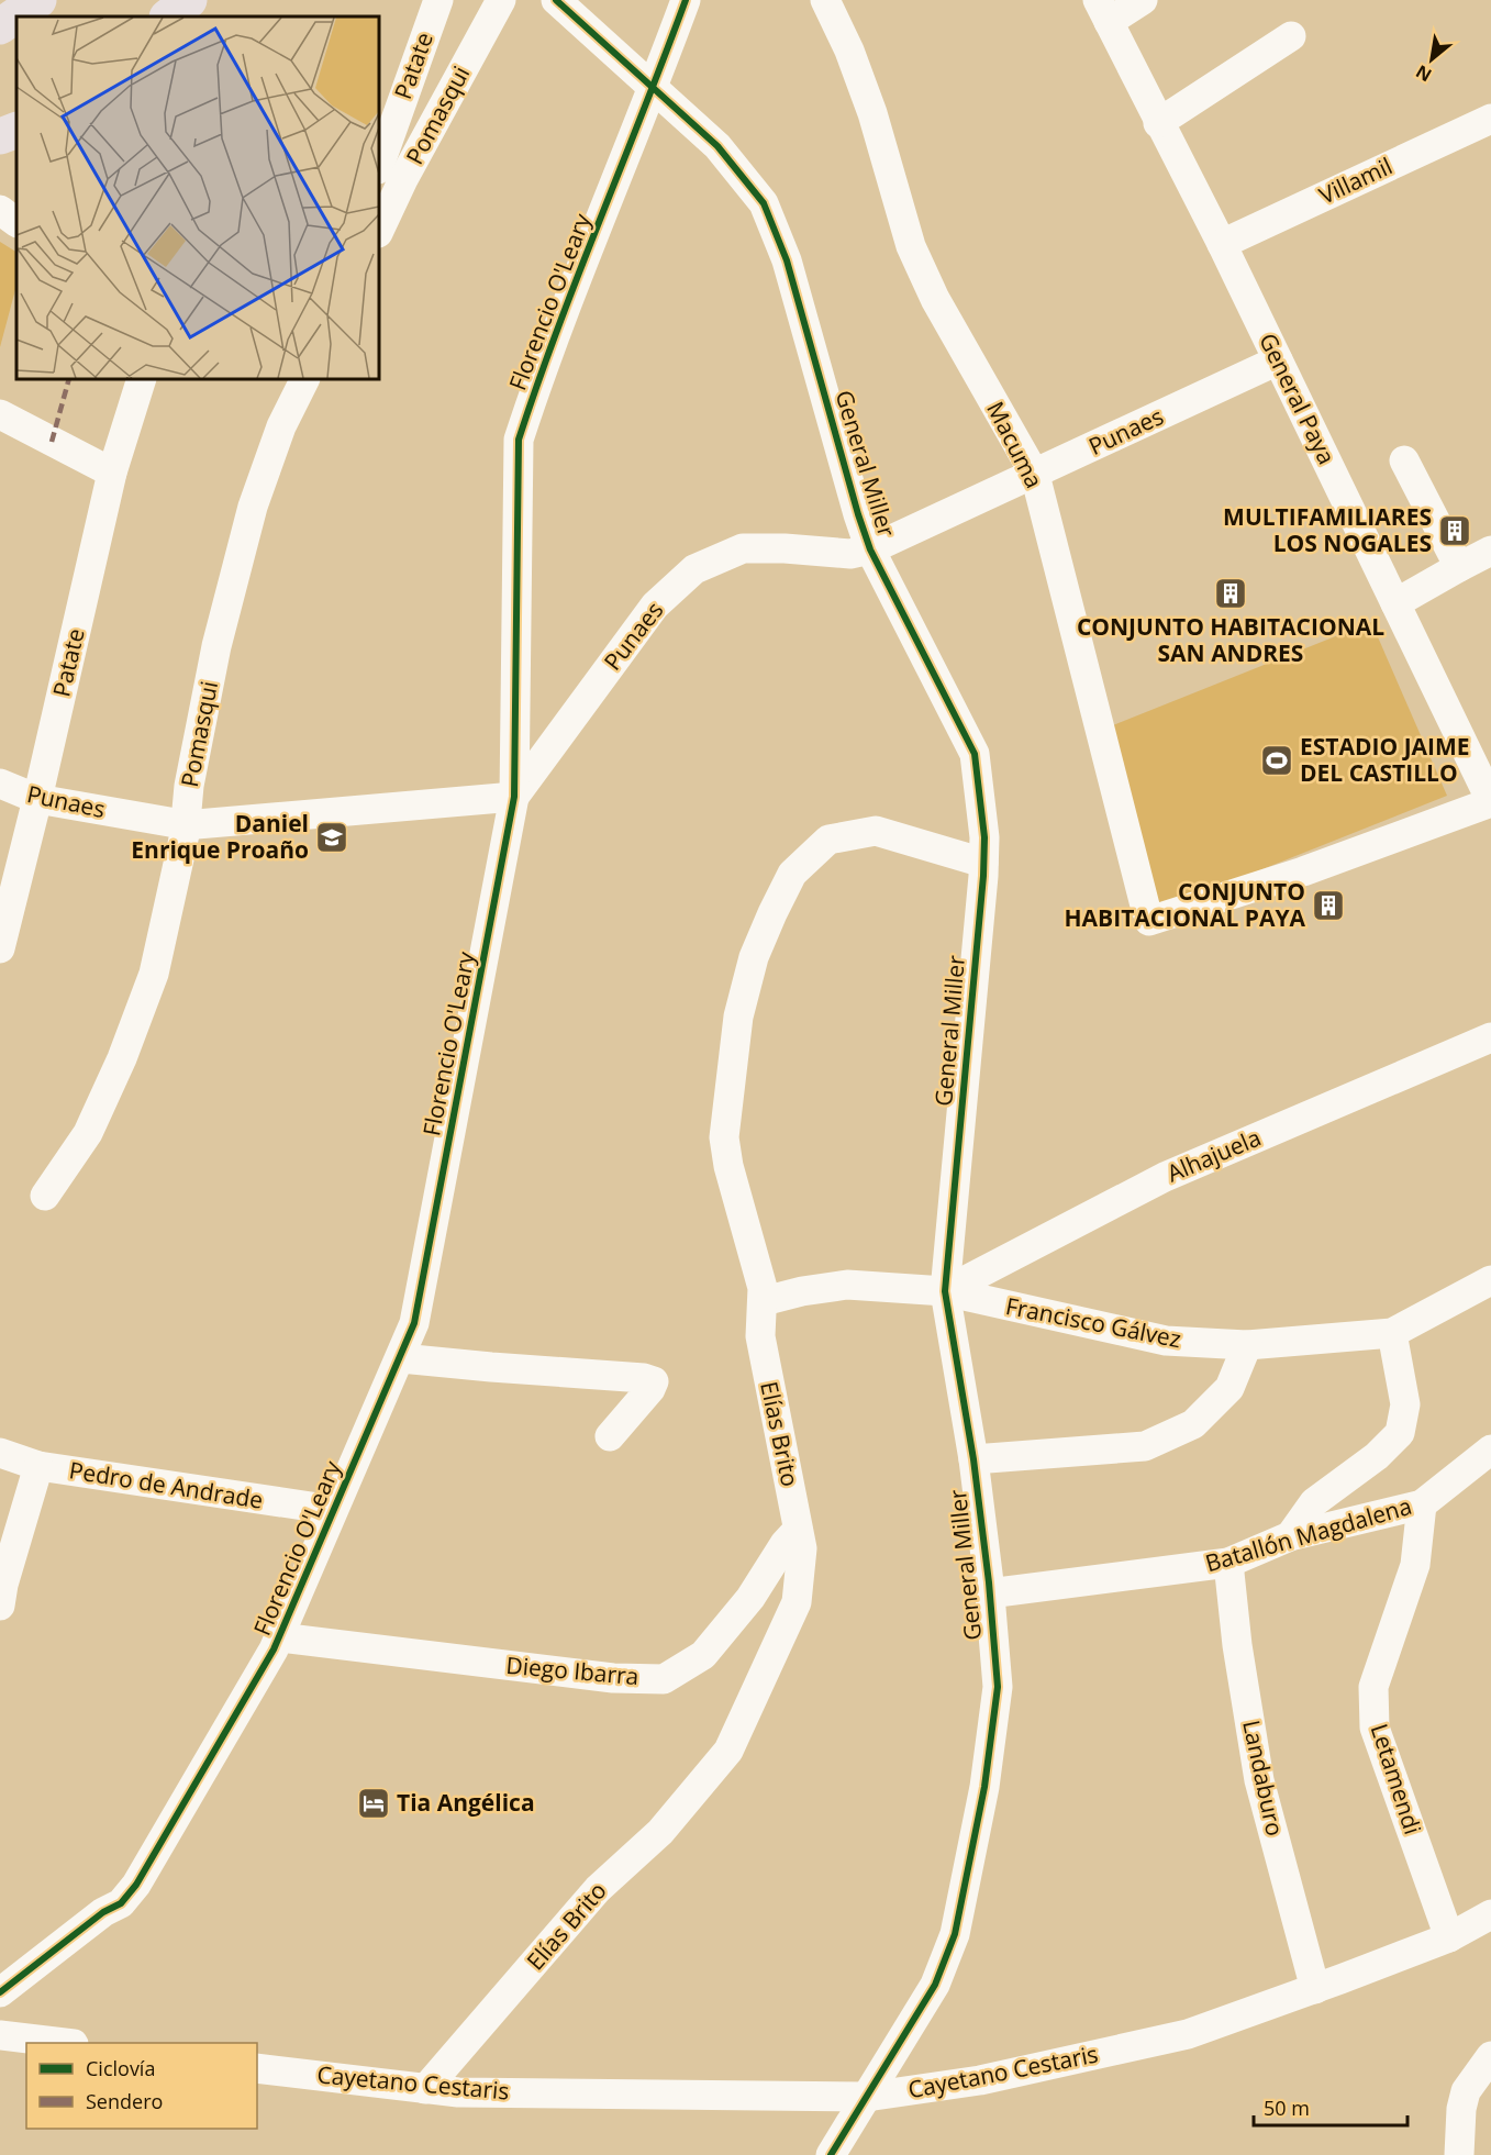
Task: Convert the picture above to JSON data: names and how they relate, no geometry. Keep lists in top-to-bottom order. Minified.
{"streets":{"street":["Patate","Pomasqui","Villamil","Florencio O'Leary","General Paya","Punaes","Macuma","General Miller","Alhajuela","Francisco Gálvez","Elías Brito","Pedro de Andrade","Batallón Magdalena","Diego Ibarra","Landaburo","Letamendi","Cayetano Cestaris"]},"crossings":[["Patate","Pomasqui"],["Patate","Punaes"],["Pomasqui","Punaes"],["Villamil","General Paya"],["Florencio O'Leary","Punaes"],["Florencio O'Leary","General Miller"],["Florencio O'Leary","Pedro de Andrade"],["Florencio O'Leary","Diego Ibarra"],["General Paya","Punaes"],["General Paya","Macuma"],["Punaes","Macuma"],["Punaes","General Miller"],["General Miller","Alhajuela"],["General Miller","Francisco Gálvez"],["General Miller","Elías Brito"],["General Miller","Batallón Magdalena"],["General Miller","Cayetano Cestaris"],["Alhajuela","Francisco Gálvez"],["Francisco Gálvez","Elías Brito"],["Elías Brito","Diego Ibarra"],["Elías Brito","Cayetano Cestaris"],["Batallón Magdalena","Landaburo"],["Batallón Magdalena","Letamendi"],["Landaburo","Cayetano Cestaris"],["Letamendi","Cayetano Cestaris"]],"places":{"building":["MULTIFAMILIARES LOS NOGALES","CONJUNTO HABITACIONAL SAN ANDRES","CONJUNTO HABITACIONAL PAYA"],"sports":["ESTADIO JAIME DEL CASTILLO"],"school or university":["Daniel Enrique Proaño"],"hotel":["Tia Angélica"]},"legend":["Ciclovía","Sendero"],"scale_bar":"50 m","north":"bottom left"}
